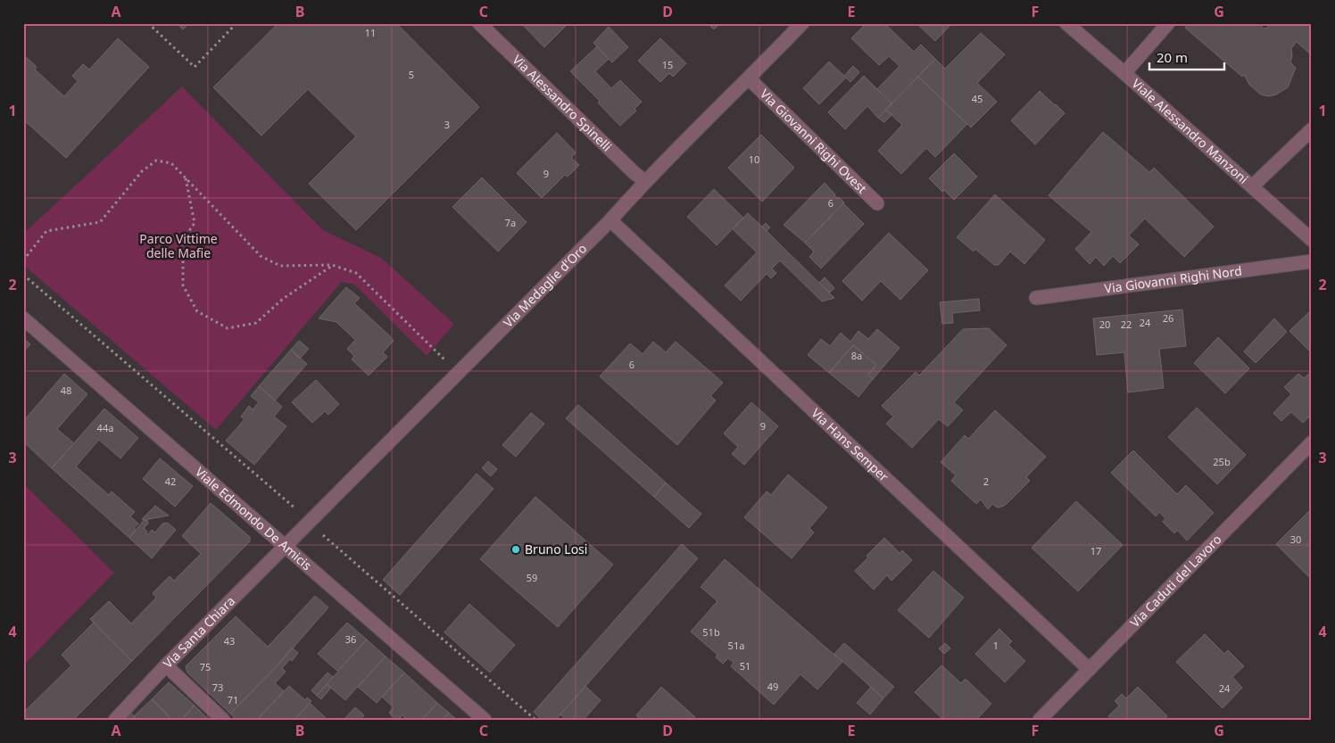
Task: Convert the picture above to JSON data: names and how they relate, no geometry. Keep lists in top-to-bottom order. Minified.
{"streets":{"street":["Via Alessandro Spinelli","Viale Alessandro Manzoni","Via Giovanni Righi Ovest","Via Giovanni Righi Nord","Via Medaglie d'Oro","Via Hans Semper","Viale Edmondo De Amicis","Via Caduti del Lavoro","Via Santa Chiara"]},"crossings":[["Via Alessandro Spinelli","Via Medaglie d'Oro"],["Via Giovanni Righi Ovest","Via Medaglie d'Oro"],["Via Medaglie d'Oro","Via Hans Semper"],["Via Medaglie d'Oro","Viale Edmondo De Amicis"],["Via Medaglie d'Oro","Via Santa Chiara"],["Via Hans Semper","Via Caduti del Lavoro"],["Viale Edmondo De Amicis","Via Santa Chiara"]],"parks":["Parco Vittime delle Mafie"],"places":["Bruno Losi"],"house_numbers":["11","15","5","45","3","10","9","6","7a","26","24","20","22","8a","6","48","9","44a","25b","42","2","30","17","59","51b","36","43","51a","1","51","75","49","73","24","71"],"scale_bar":"20 m","grid":{"columns":["A","B","C","D","E","F","G"],"rows":["1","2","3","4"]}}
